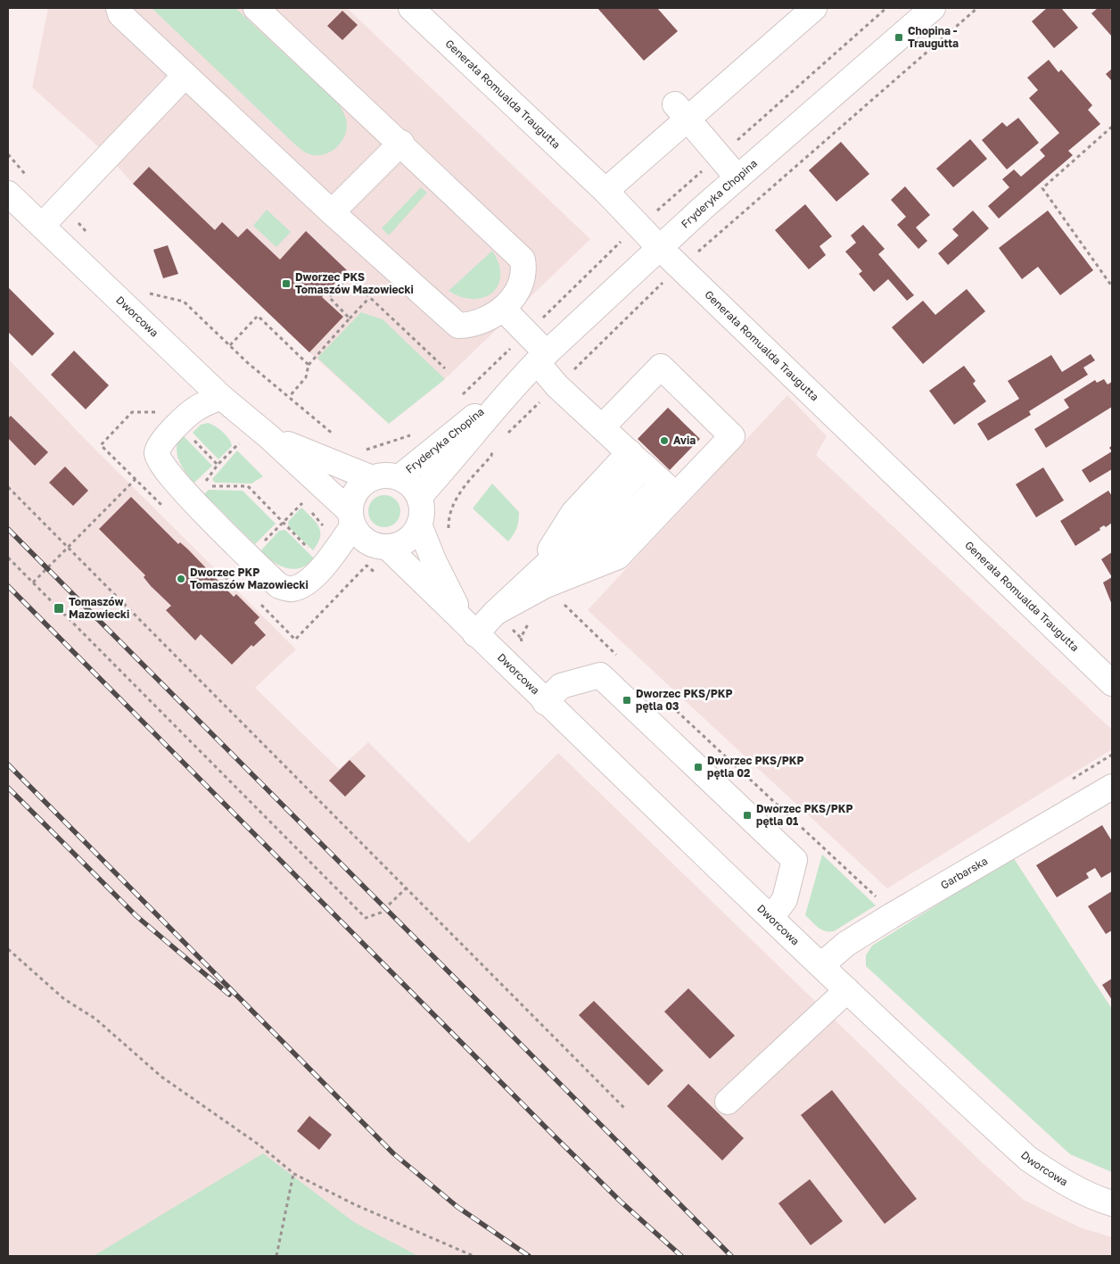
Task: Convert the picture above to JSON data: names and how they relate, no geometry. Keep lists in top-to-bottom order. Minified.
{"streets":{"street":["Generała Romualda Traugutta","Fryderyka Chopina","Dworcowa","Garbarska"]},"crossings":[["Generała Romualda Traugutta","Fryderyka Chopina"],["Fryderyka Chopina","Dworcowa"],["Dworcowa","Garbarska"]],"places":{"transit":["Chopina - Traugutta","Dworzec PKS Tomaszów Mazowiecki","Tomaszów Mazowiecki","Dworzec PKS/PKP pętla 03","Dworzec PKS/PKP pętla 02","Dworzec PKS/PKP pętla 01"],"other":["Avia","Dworzec PKP Tomaszów Mazowiecki"]}}
